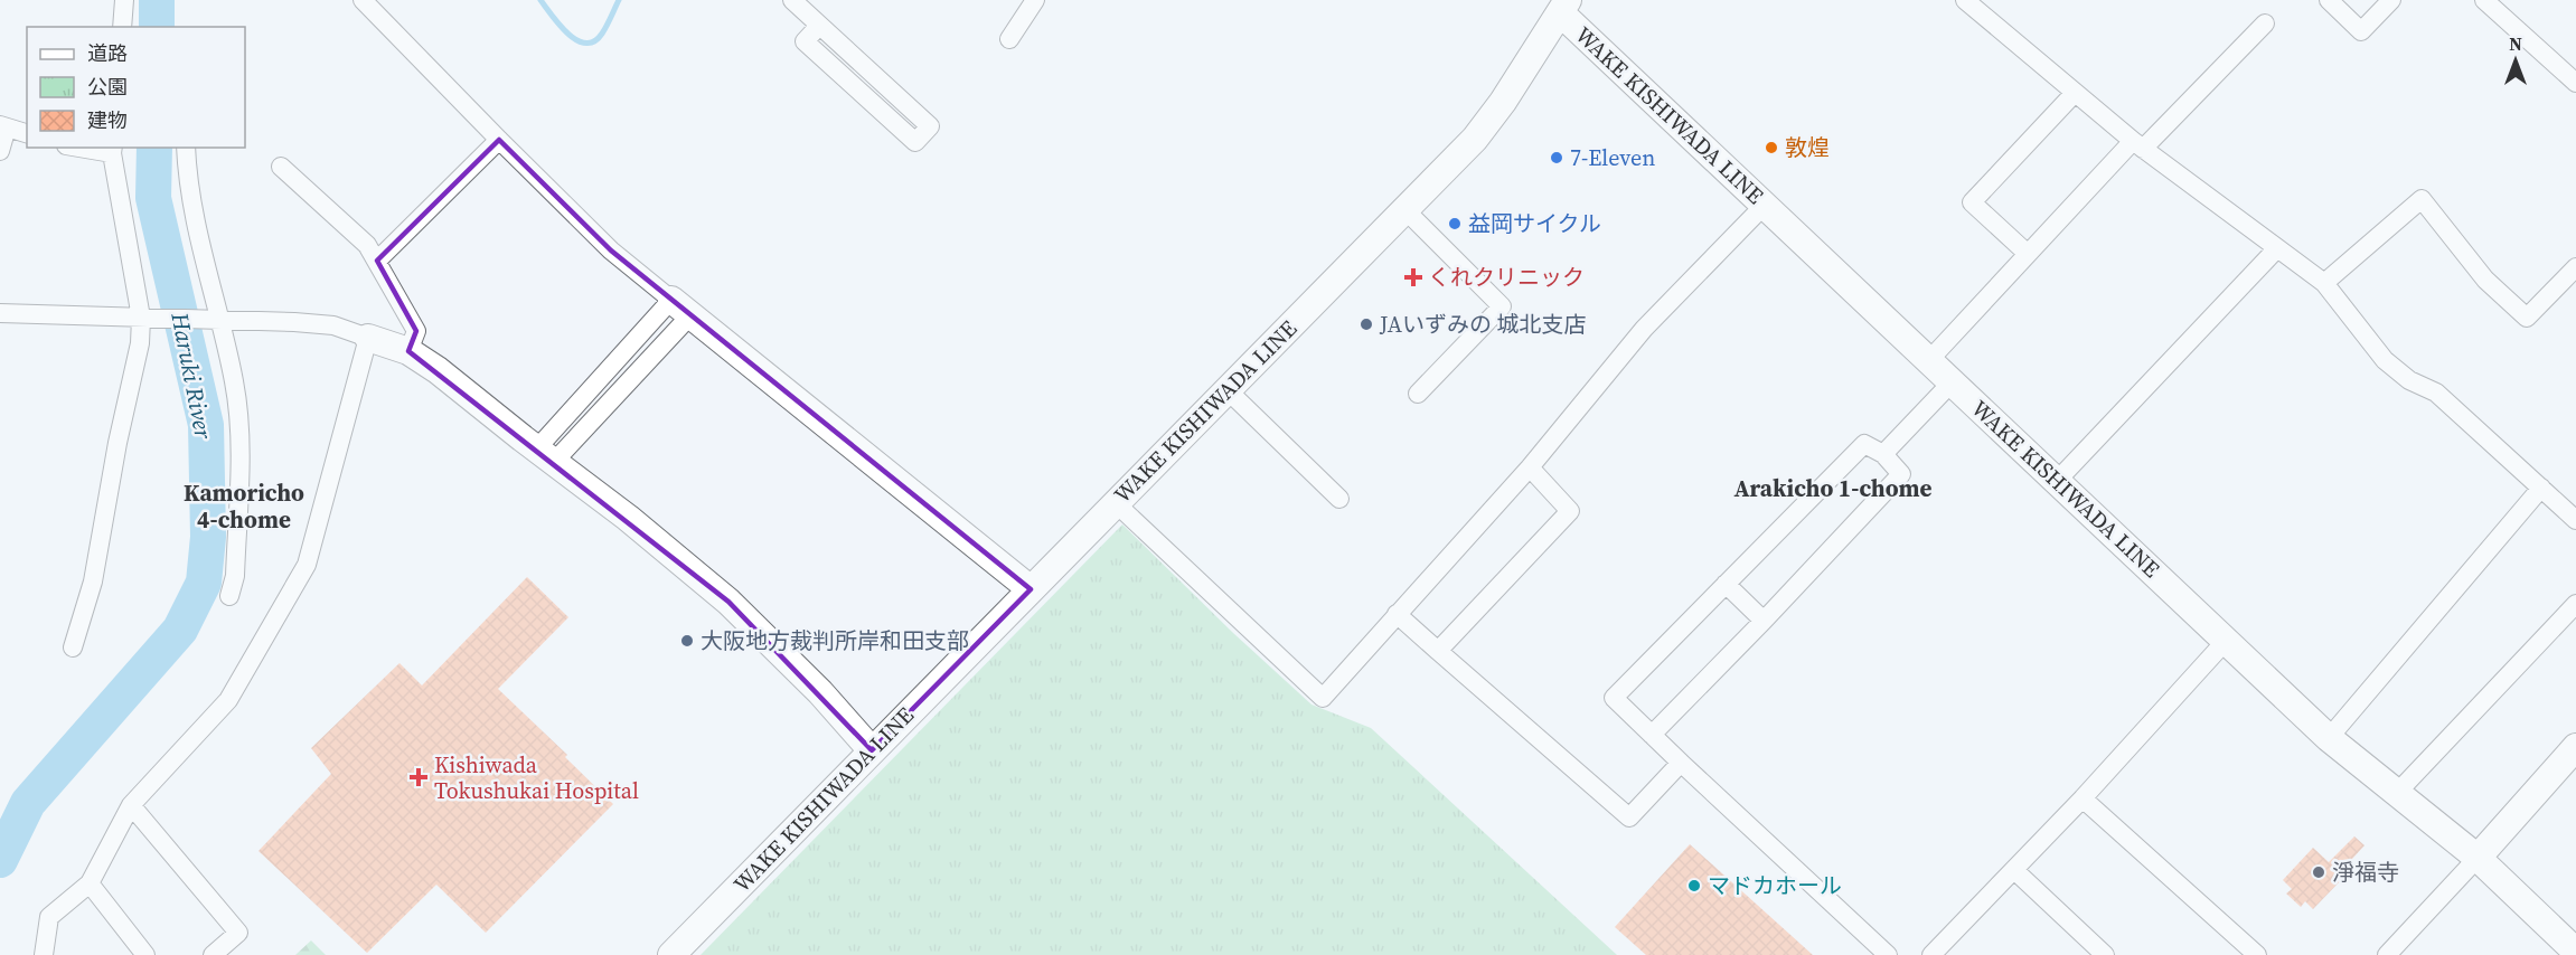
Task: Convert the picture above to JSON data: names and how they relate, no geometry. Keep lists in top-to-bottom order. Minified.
{"streets":{"main road":["WAKE KISHIWADA LINE"]},"districts":["Arakicho 1-chome","Kamoricho 4-chome"],"water":["Haruki River"],"places":{"other":["敦煌","7-Eleven","益岡サイクル","JAいずみの 城北支店","大阪地方裁判所岸和田支部","淨福寺","マドカホール"],"health":["くれクリニック","Kishiwada Tokushukai Hospital"]},"legend":["道路","公園","建物"],"north":"top"}
